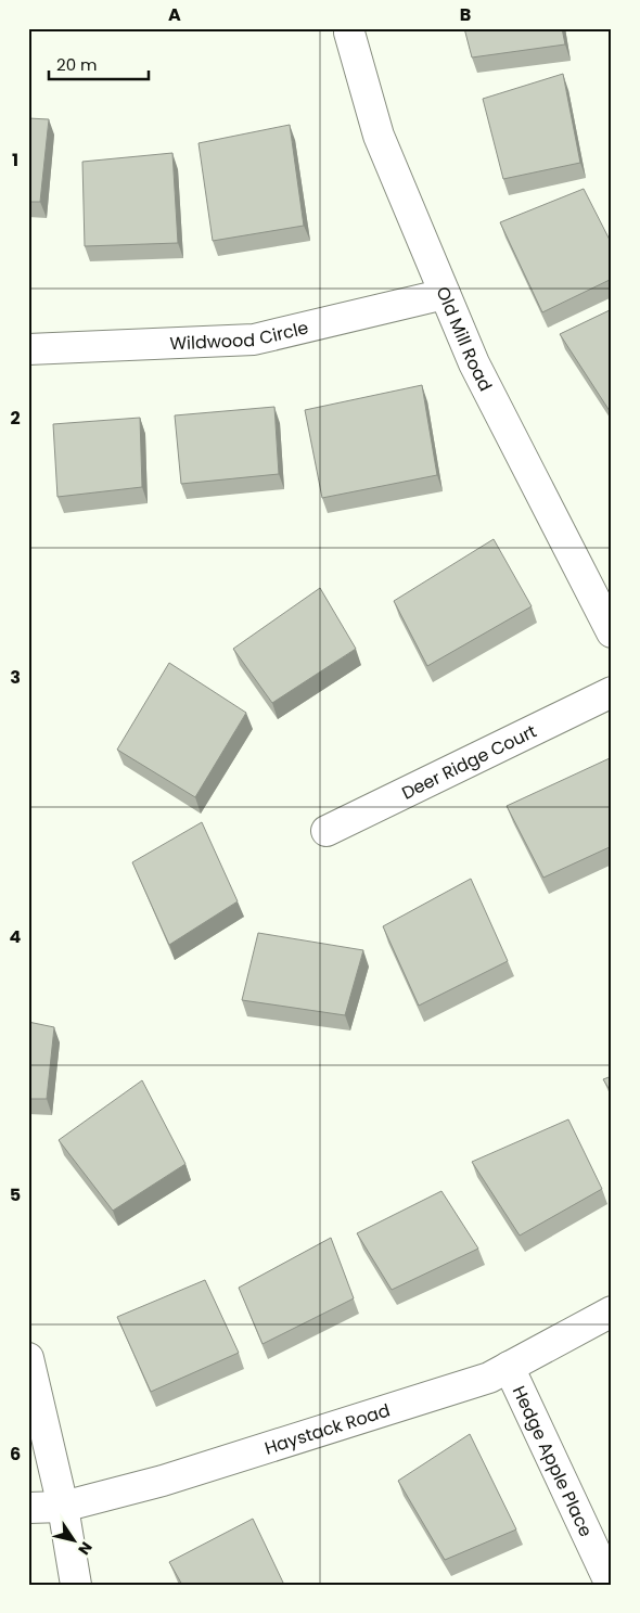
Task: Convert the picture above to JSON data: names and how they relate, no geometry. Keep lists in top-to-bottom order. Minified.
{"streets":{"street":["Wildwood Circle","Old Mill Road","Deer Ridge Court","Haystack Road","Hedge Apple Place"]},"crossings":[["Wildwood Circle","Old Mill Road"],["Haystack Road","Hedge Apple Place"]],"scale_bar":"20 m","north":"bottom right","grid":{"columns":["A","B"],"rows":["1","2","3","4","5","6"]}}
